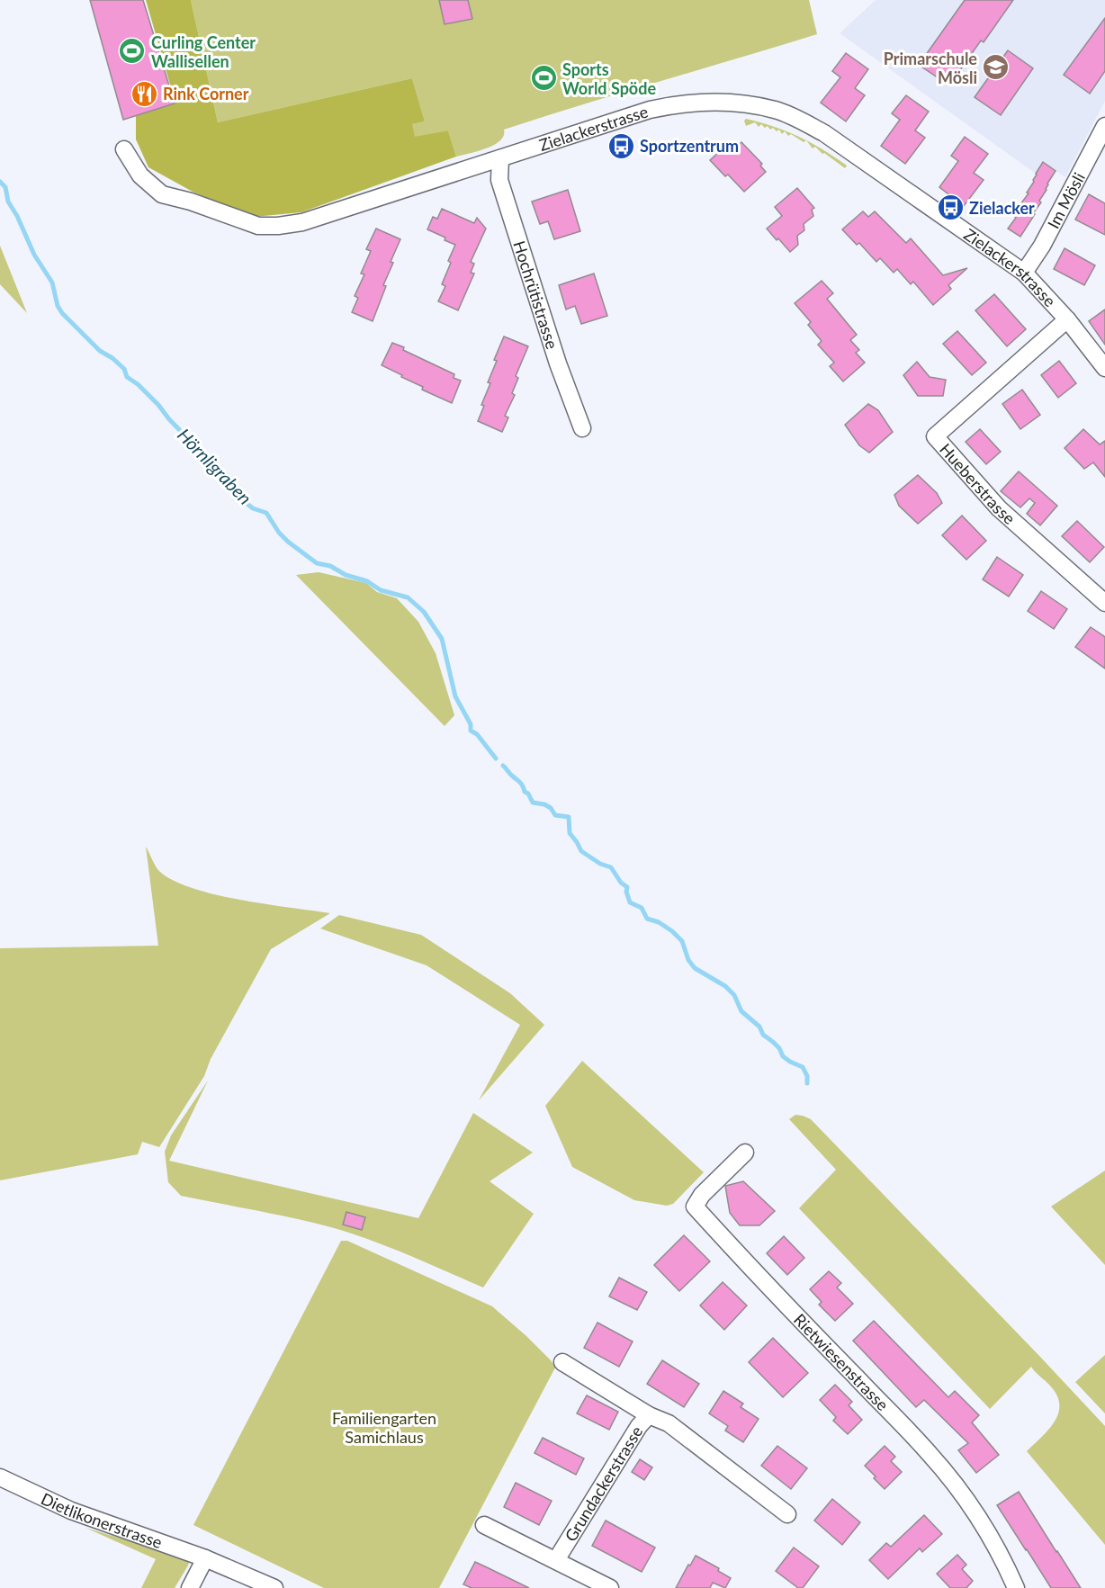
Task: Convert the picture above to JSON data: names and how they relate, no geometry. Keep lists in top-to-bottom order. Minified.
{"streets":{"street":["Zielackerstrasse","Im Mösli","Hochrütistrasse","Hueberstrasse","Rietwiesenstrasse","Grundackerstrasse","Dietlikonerstrasse"]},"crossings":[["Zielackerstrasse","Im Mösli"],["Zielackerstrasse","Hochrütistrasse"],["Zielackerstrasse","Hueberstrasse"]],"water":["Hörnligraben"],"parks":["Familiengarten Samichlaus"],"places":{"sports":["Curling Center Wallisellen","Sports World Spöde"],"school or university":["Primarschule Mösli"],"restaurant":["Rink Corner"],"bus stop":["Sportzentrum","Zielacker"]}}
